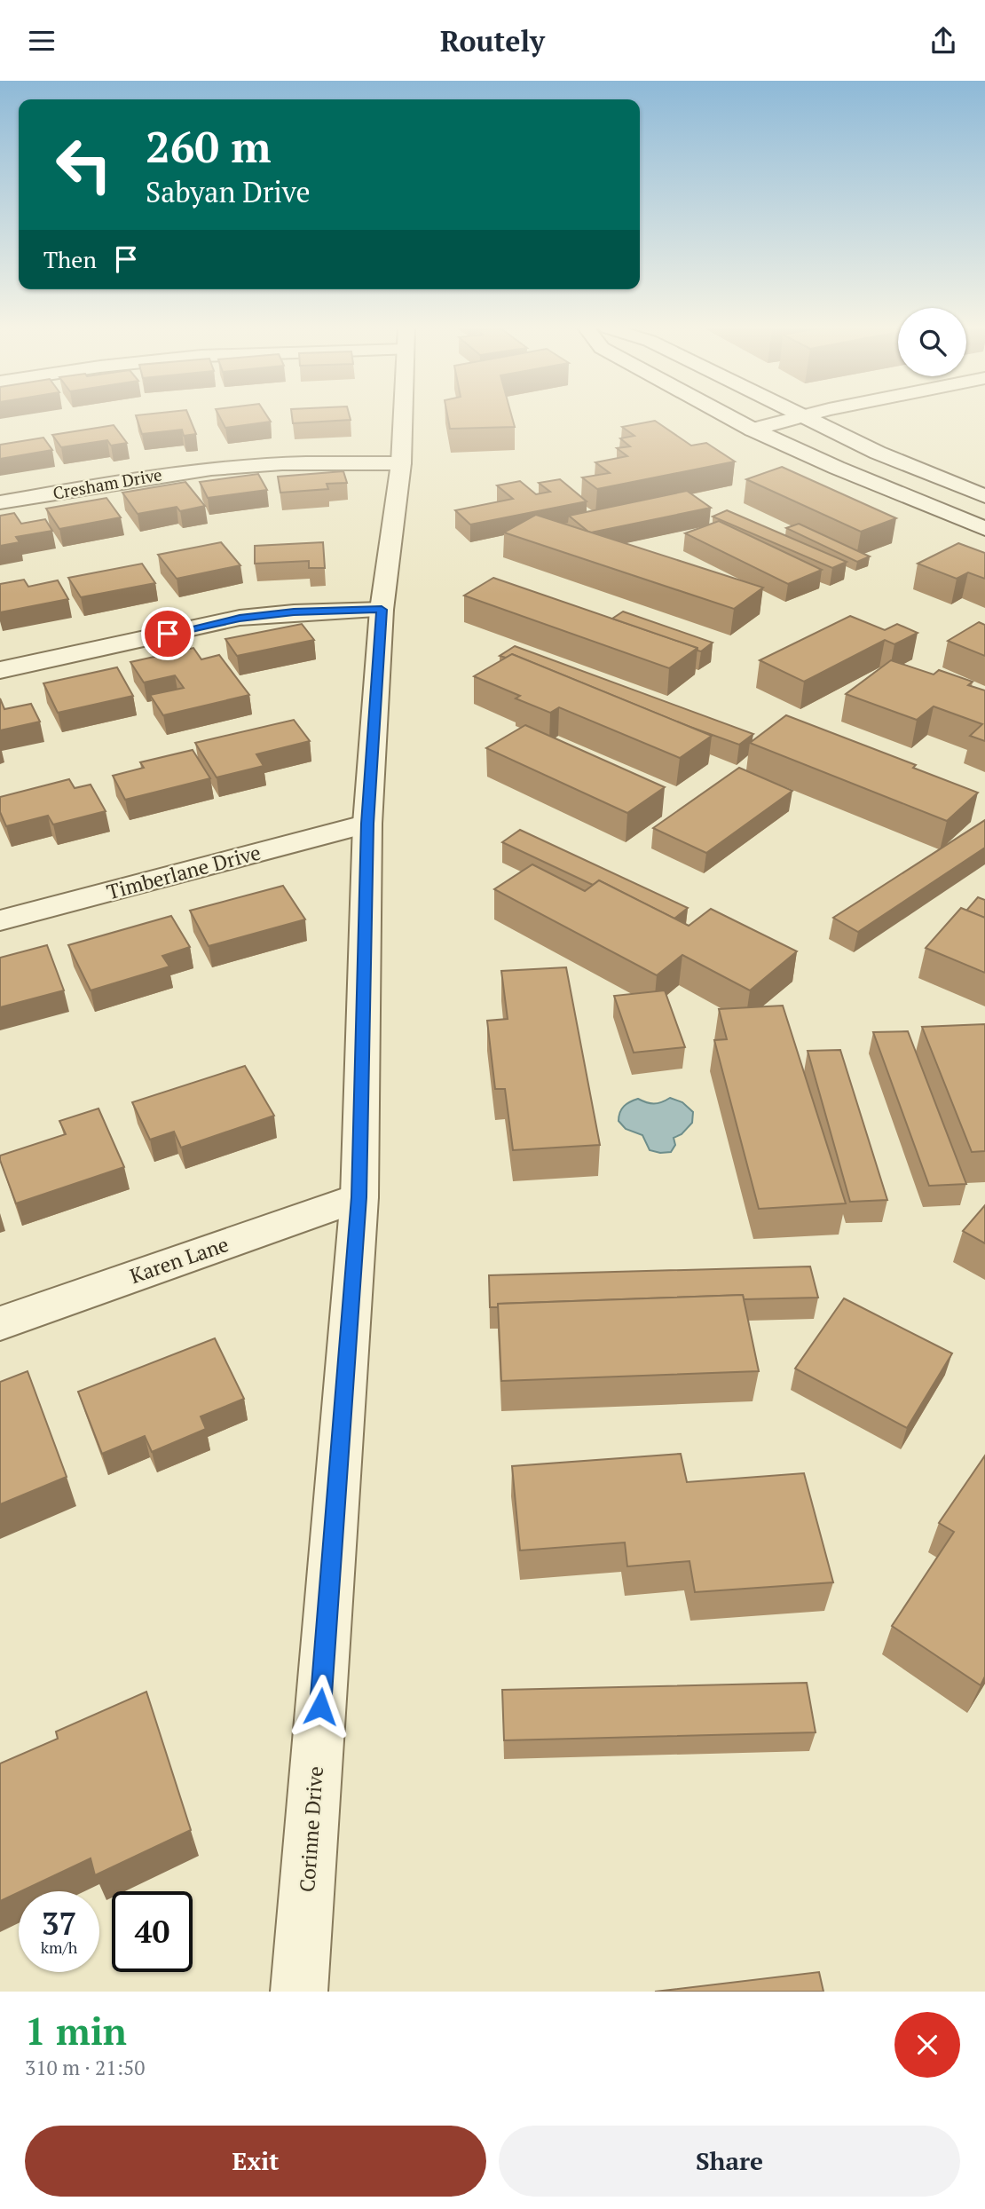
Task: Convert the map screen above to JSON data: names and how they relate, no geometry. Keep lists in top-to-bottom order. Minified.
{"streets":{"street":["Cresham Drive","Timberlane Drive","Karen Lane","Corinne Drive"]},"crossings":[["Cresham Drive","Corinne Drive"],["Timberlane Drive","Corinne Drive"],["Karen Lane","Corinne Drive"]],"page":{"header":"Routely","turn":["260 m","Sabyan Drive"],"then":"Then","speed":"37 km/h","limit":"40","heading":["1 min","310 m · 21:50"],"buttons":["Exit","Share"]}}
